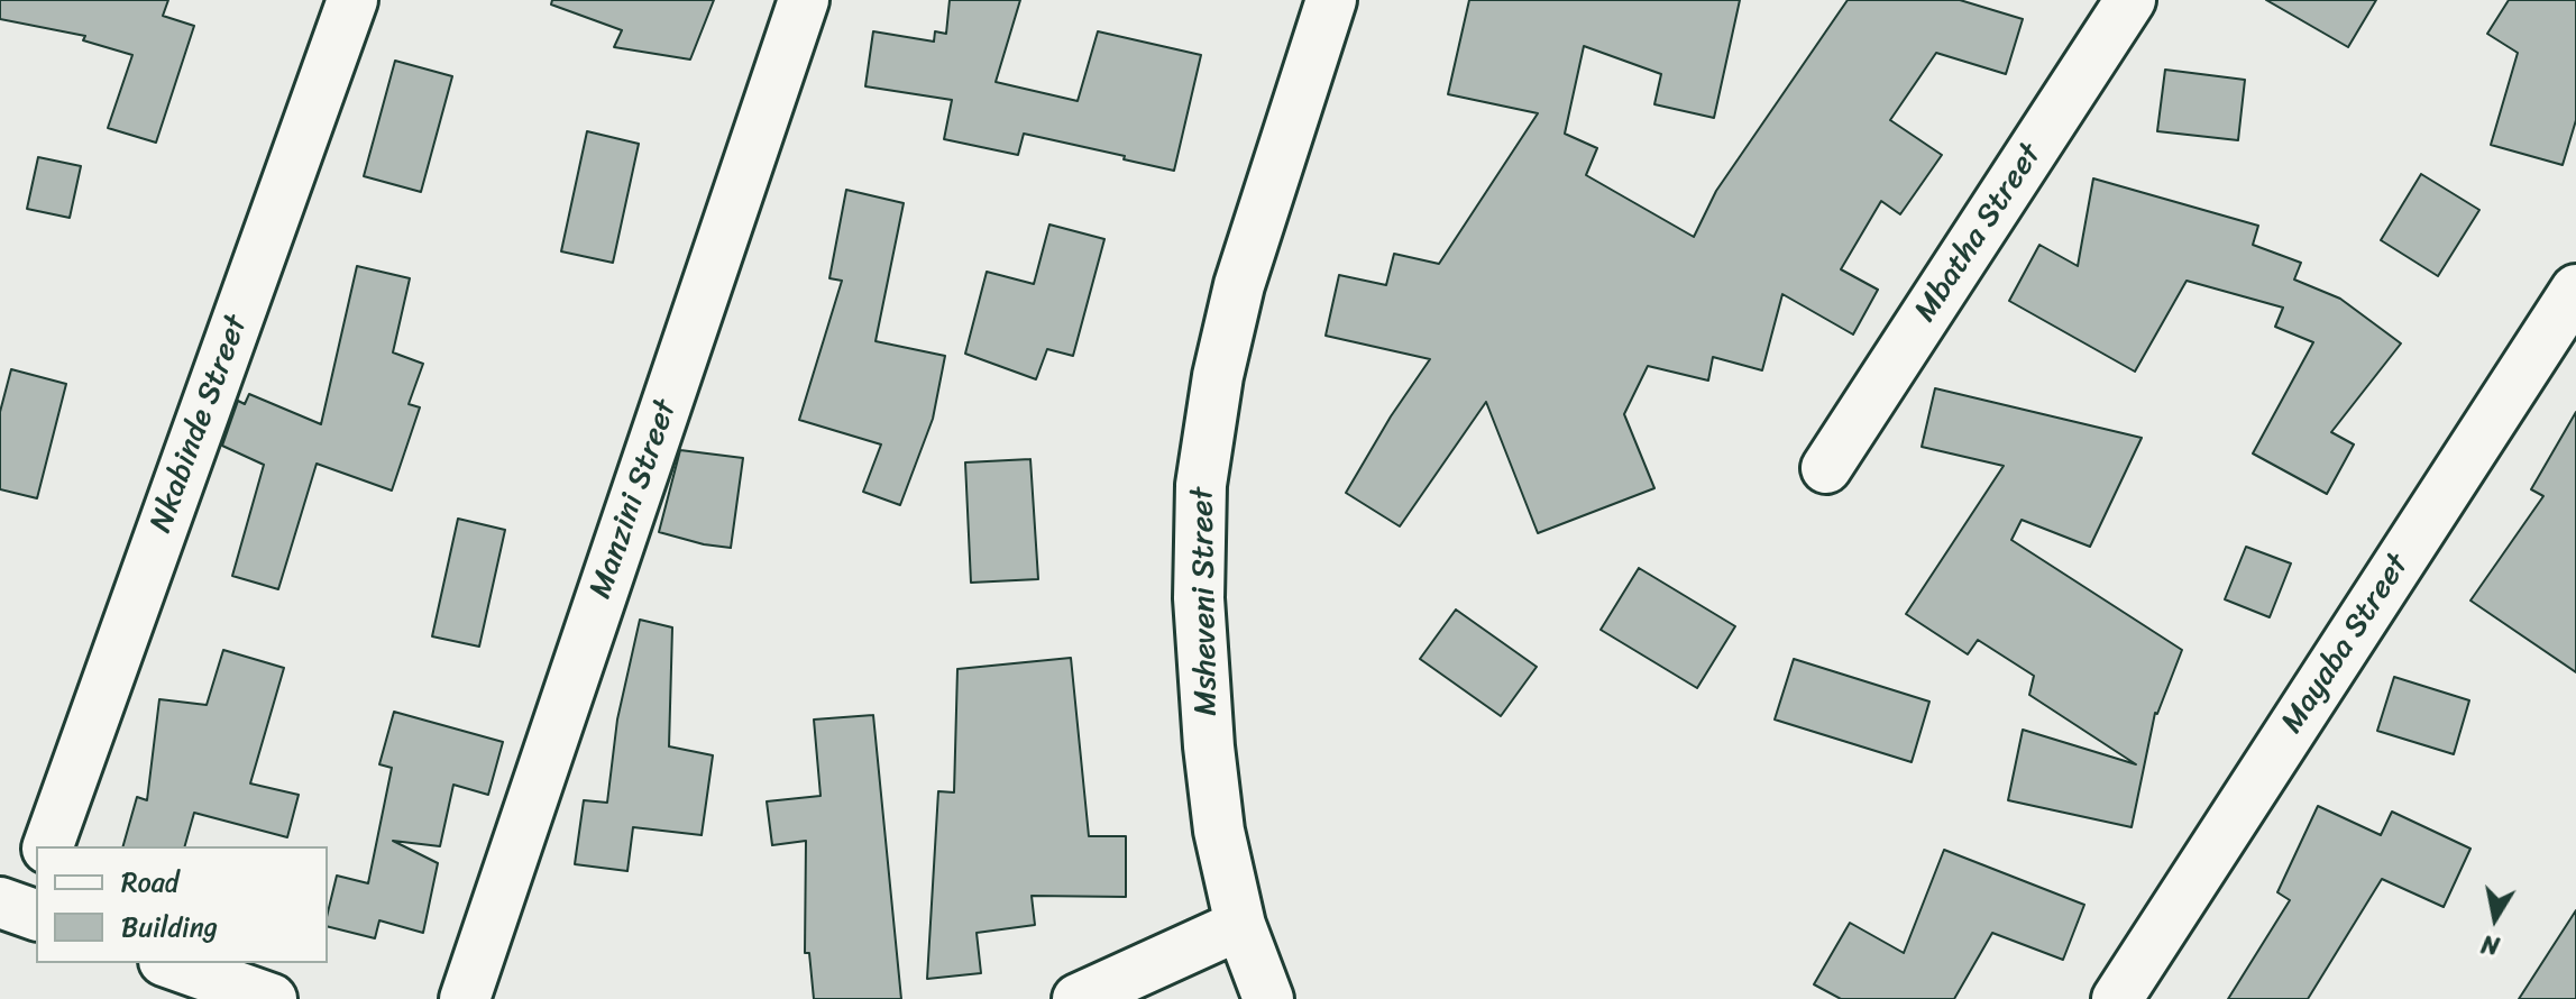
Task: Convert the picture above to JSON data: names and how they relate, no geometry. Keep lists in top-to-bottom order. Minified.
{"streets":{"street":["Mbatha Street","Nkabinde Street","Manzini Street","Msheveni Street","Mayaba Street"]},"legend":["Road","Building"],"north":"bottom"}
